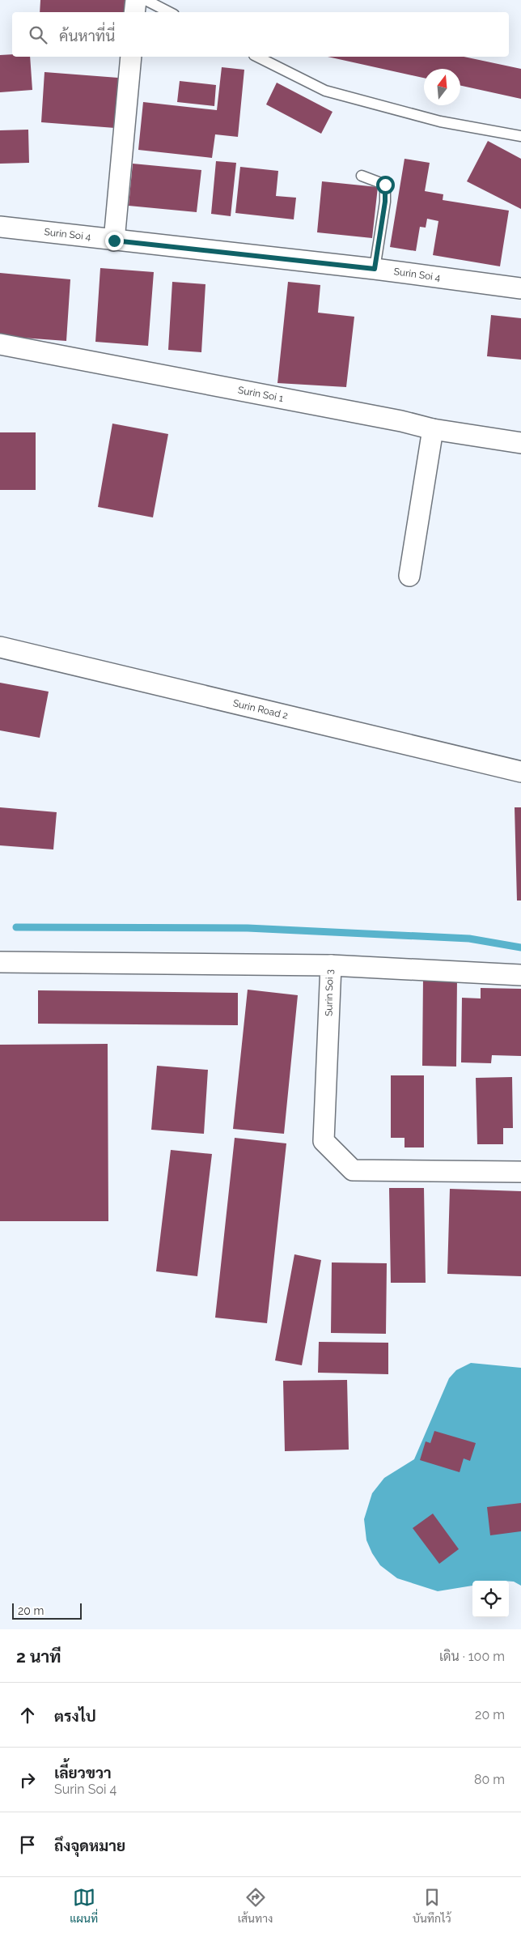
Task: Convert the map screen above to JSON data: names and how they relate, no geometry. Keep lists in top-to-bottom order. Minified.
{"streets":{"street":["Surin Soi 4","Surin Soi 1","Surin Road 2","Surin Soi 3"]},"scale_bar":"20 m","north":"top","page":{"search":"ค้นหาที่นี่","scale":"20 m","heading":["2 นาที","เดิน · 100 m"],"list":[["ตรงไป","20 m"],["เลี้ยวขวา","Surin Soi 4","80 m"],"ถึงจุดหมาย"],"nav":["แผนที่","เส้นทาง","บันทึกไว้"]}}
